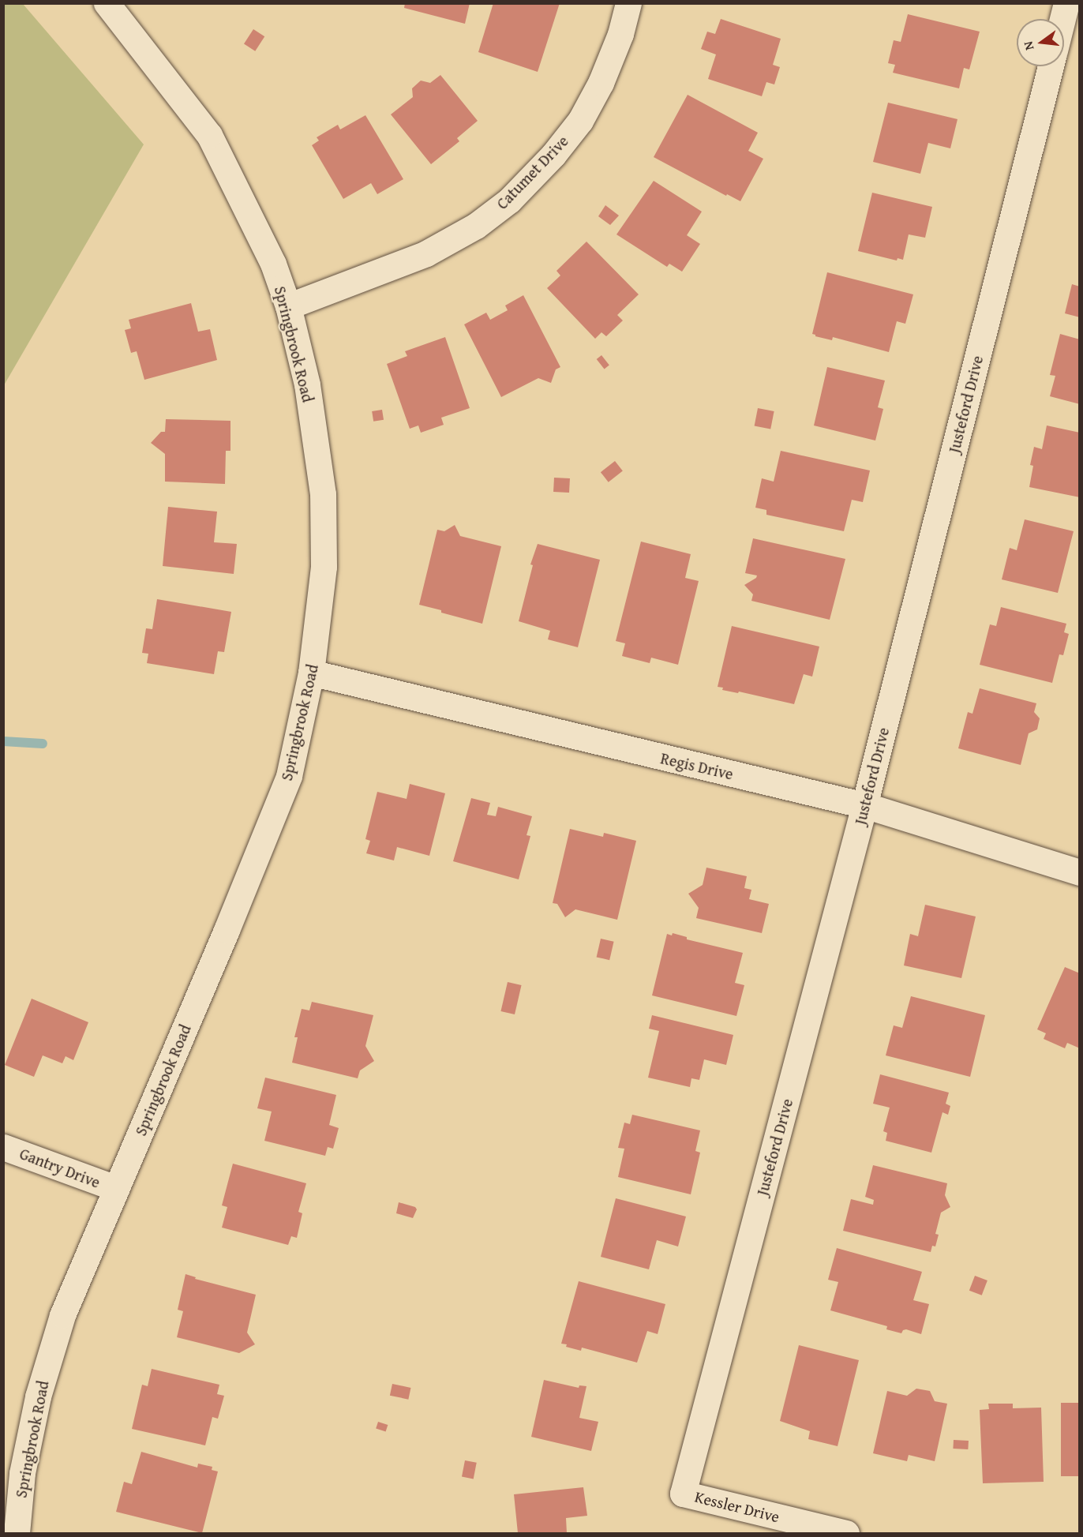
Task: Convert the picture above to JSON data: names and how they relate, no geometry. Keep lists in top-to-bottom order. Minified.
{"streets":{"street":["Catumet Drive","Springbrook Road","Justeford Drive","Regis Drive","Gantry Drive","Kessler Drive"]},"crossings":[["Catumet Drive","Springbrook Road"],["Springbrook Road","Regis Drive"],["Springbrook Road","Gantry Drive"],["Justeford Drive","Regis Drive"],["Justeford Drive","Kessler Drive"]],"north":"left"}
